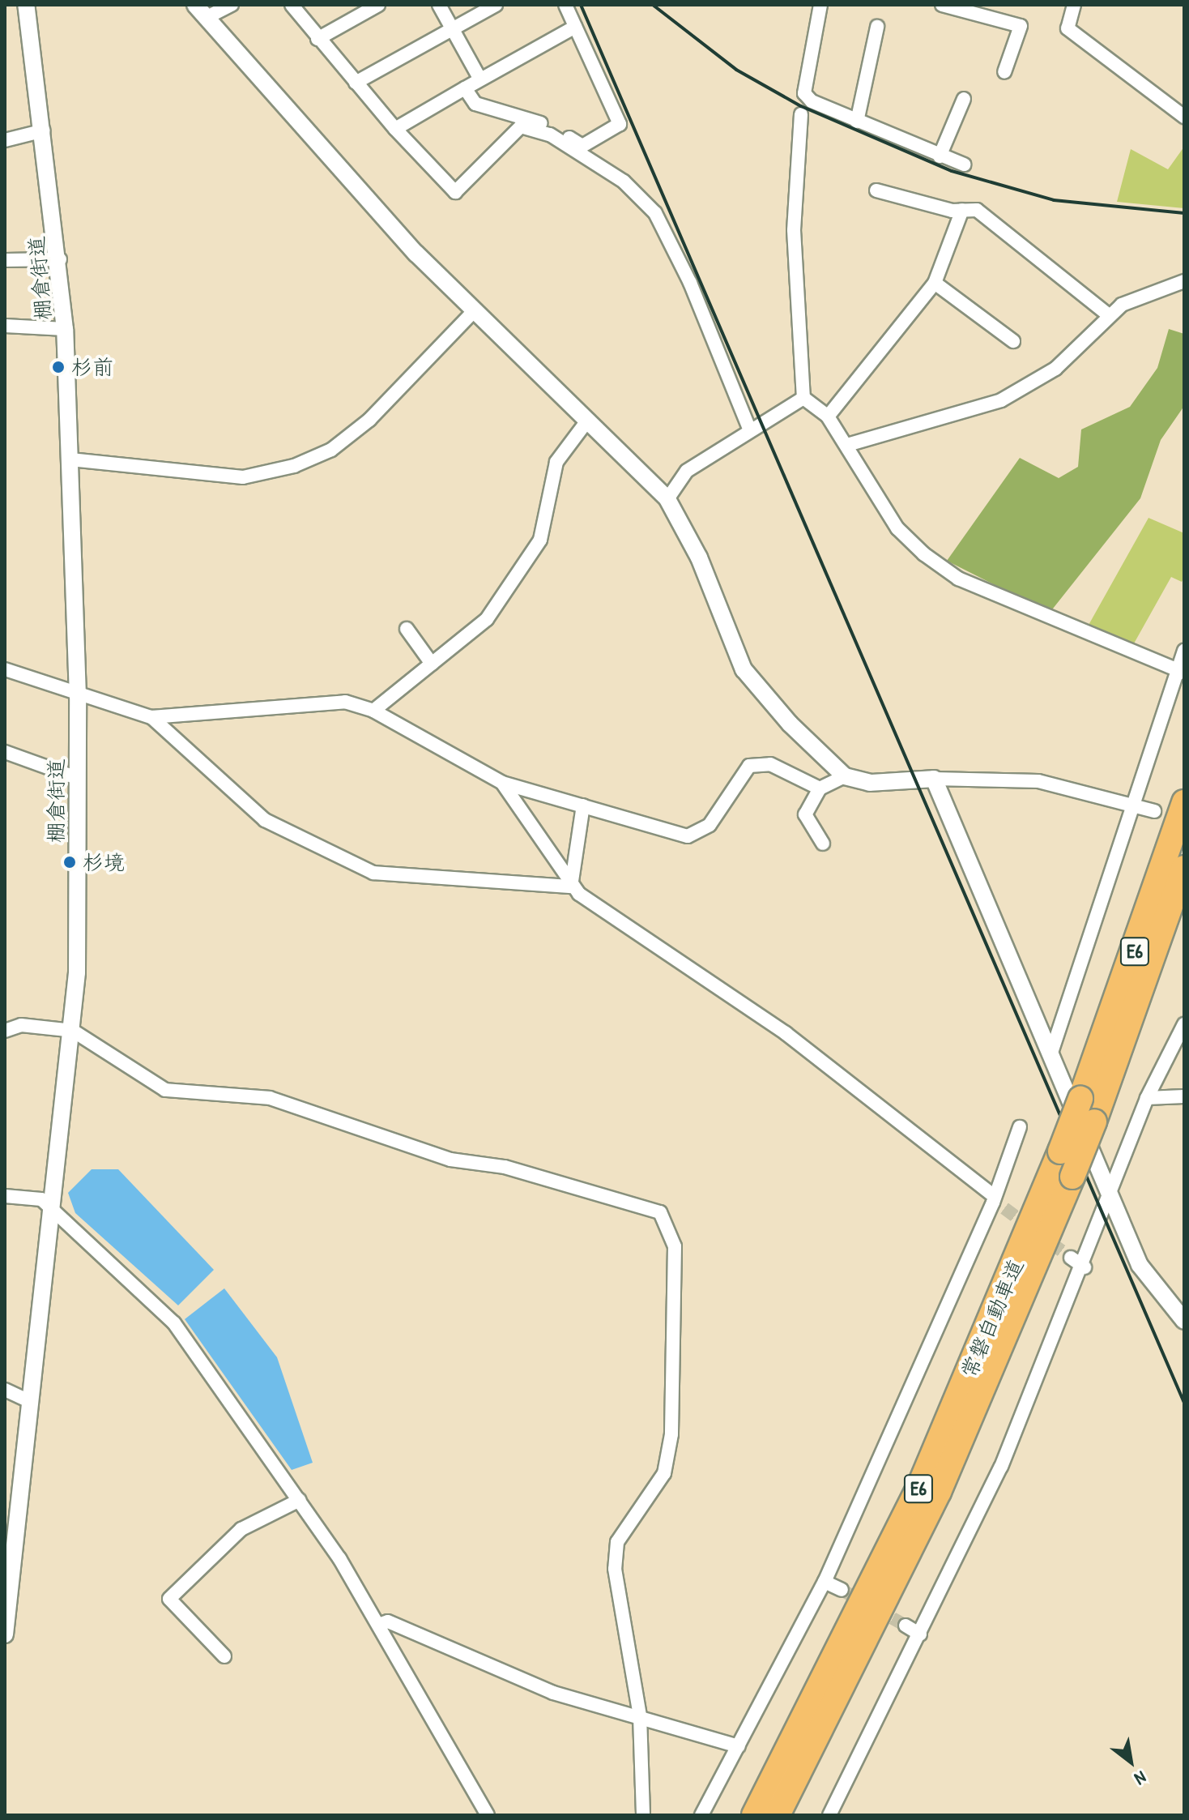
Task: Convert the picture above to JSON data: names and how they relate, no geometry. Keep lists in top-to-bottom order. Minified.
{"streets":{"highway":["E6","常磐自動車道"],"street":["棚倉街道"]},"places":["杉前","杉境"],"north":"bottom right"}
